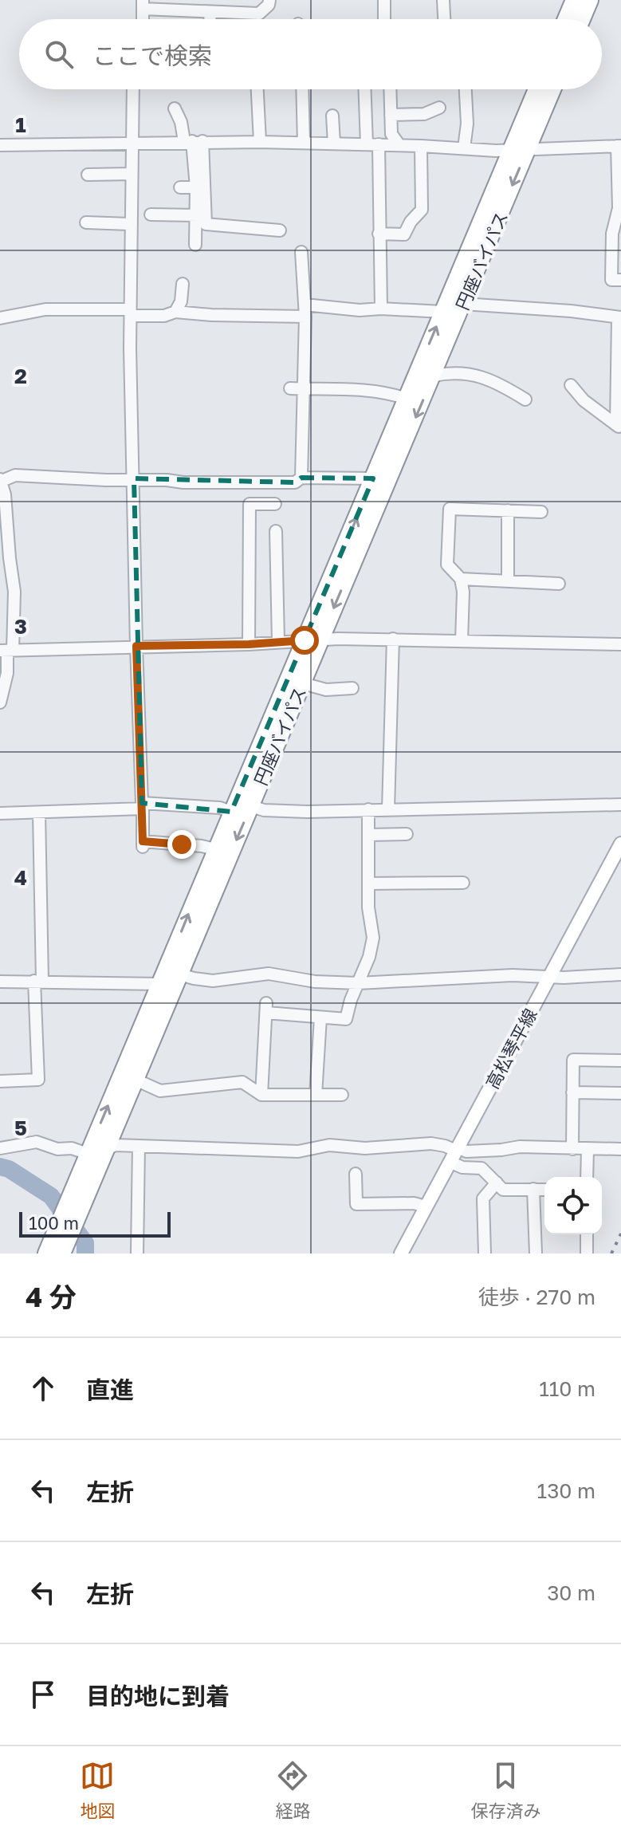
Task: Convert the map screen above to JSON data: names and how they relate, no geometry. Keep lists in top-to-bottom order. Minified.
{"streets":{"highway":["円座バイパス"],"main road":["高松琴平線"]},"scale_bar":"100 m","page":{"search":"ここで検索","scale":"100 m","heading":["4 分","徒歩 · 270 m"],"list":[["直進","110 m"],["左折","130 m"],["左折","30 m"],"目的地に到着"],"nav":["地図","経路","保存済み"]},"grid":{"rows":["1","2","3","4","5"]}}
